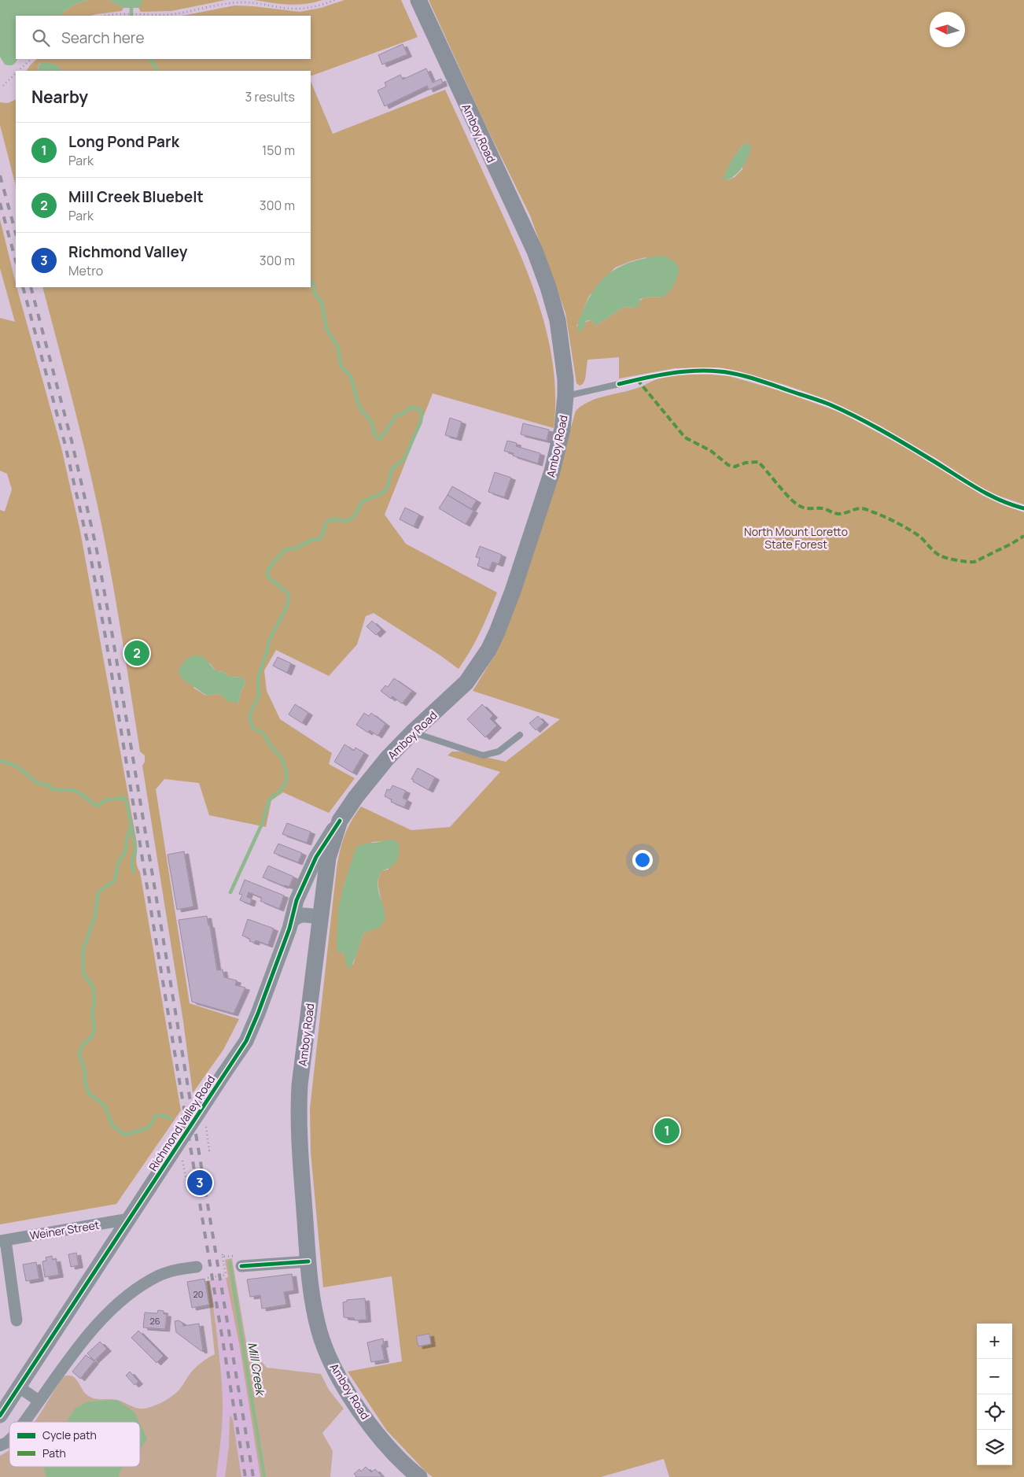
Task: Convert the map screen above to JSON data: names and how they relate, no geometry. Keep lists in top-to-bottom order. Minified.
{"streets":{"main road":["Amboy Road"],"street":["Richmond Valley Road","Weiner Street"]},"crossings":[["Amboy Road","Richmond Valley Road"],["Richmond Valley Road","Weiner Street"]],"water":["Mill Creek"],"parks":["North Mount Loretto State Forest"],"house_numbers":["20","26"],"legend":["Cycle path","Path"],"north":"left","page":{"search":"Search here","heading":["Nearby","3 results"],"list":[{"mark":"1","name":"Long Pond Park","note":"Park","value":"150 m"},{"mark":"2","name":"Mill Creek Bluebelt","note":"Park","value":"300 m"},{"mark":"3","name":"Richmond Valley","note":"Metro","value":"300 m"}],"pins":["2","1","3"],"map_buttons":["+","−"]}}
